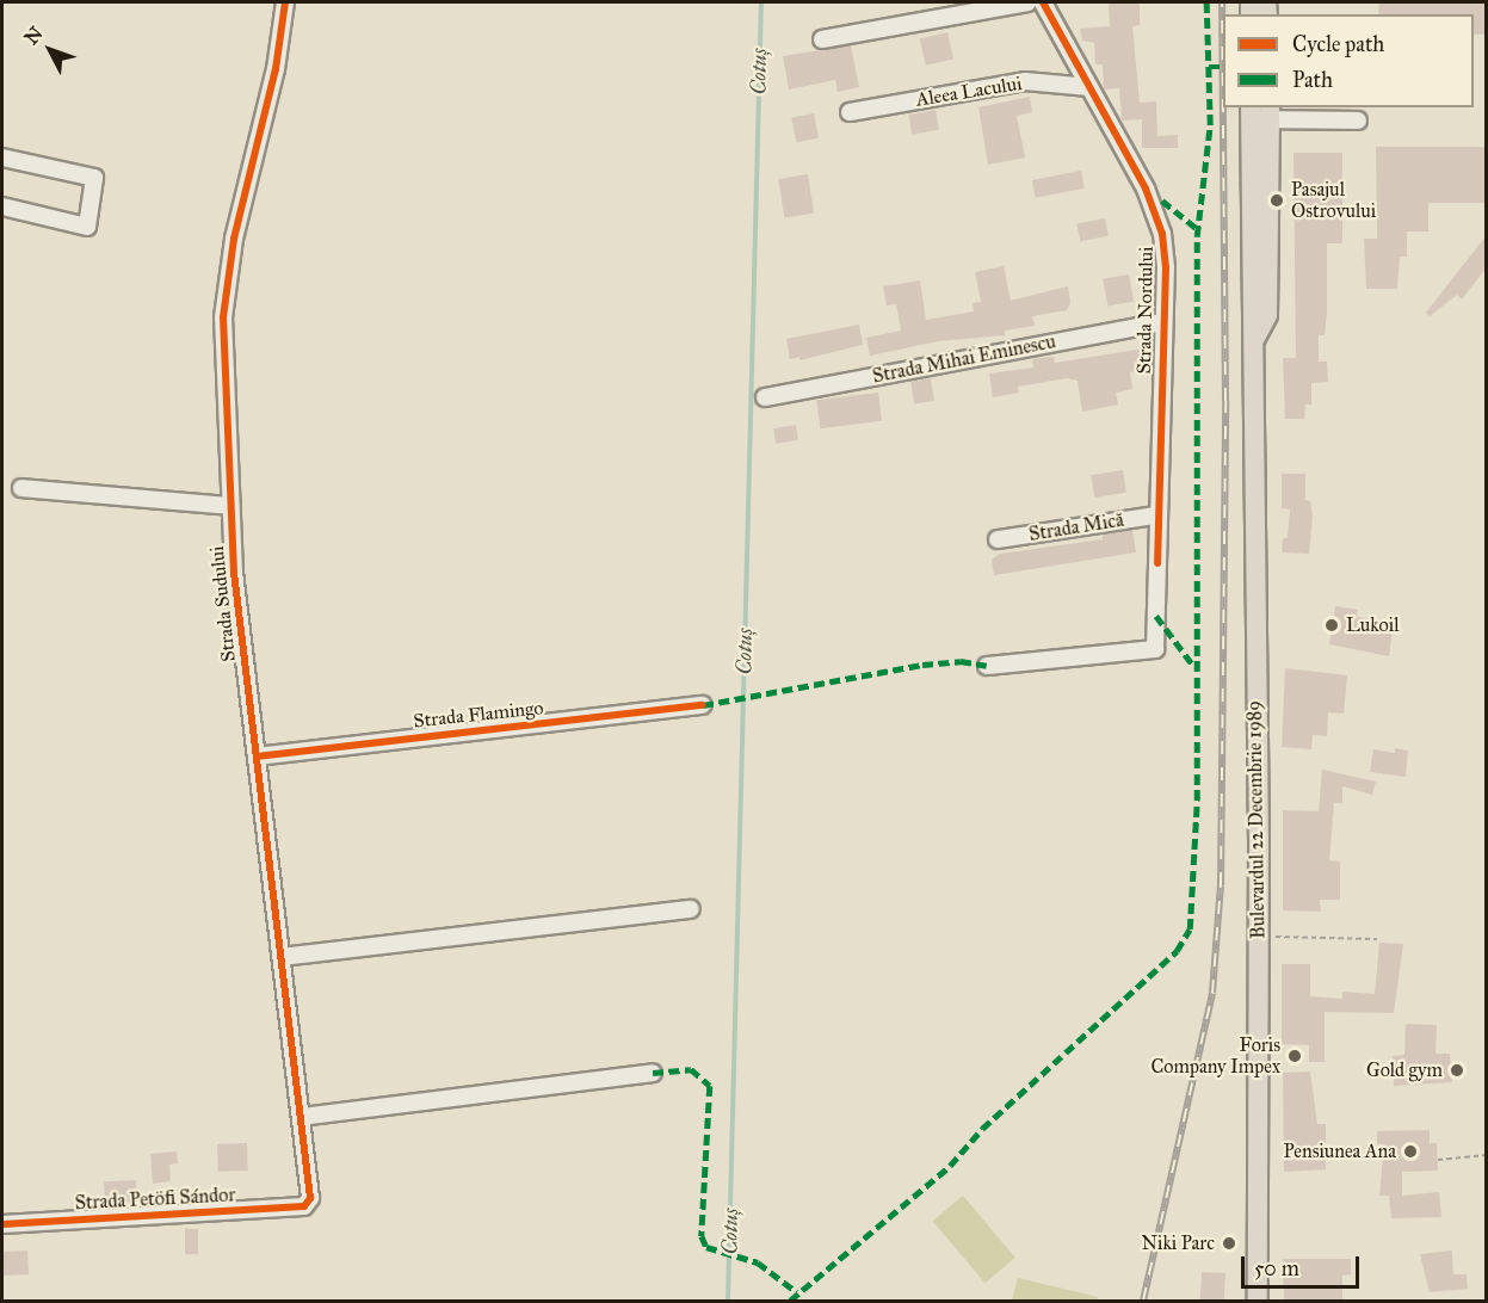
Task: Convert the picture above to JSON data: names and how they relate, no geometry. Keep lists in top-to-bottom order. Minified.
{"streets":{"main road":["Bulevardul 22 Decembrie 1989"],"street":["Aleea Lacului","Strada Nordului","Strada Mihai Eminescu","Strada Mică","Strada Sudului","Strada Flamingo","Strada Petöfi Sándor"]},"crossings":[["Aleea Lacului","Strada Nordului"],["Strada Nordului","Strada Mihai Eminescu"],["Strada Nordului","Strada Mică"],["Strada Sudului","Strada Flamingo"],["Strada Sudului","Strada Petöfi Sándor"]],"water":["Cotuș"],"places":["Pasajul Ostrovului","Lukoil","Foris Company Impex","Gold gym","Pensiunea Ana","Niki Parc"],"legend":["Cycle path","Path"],"scale_bar":"50 m","north":"top left"}
